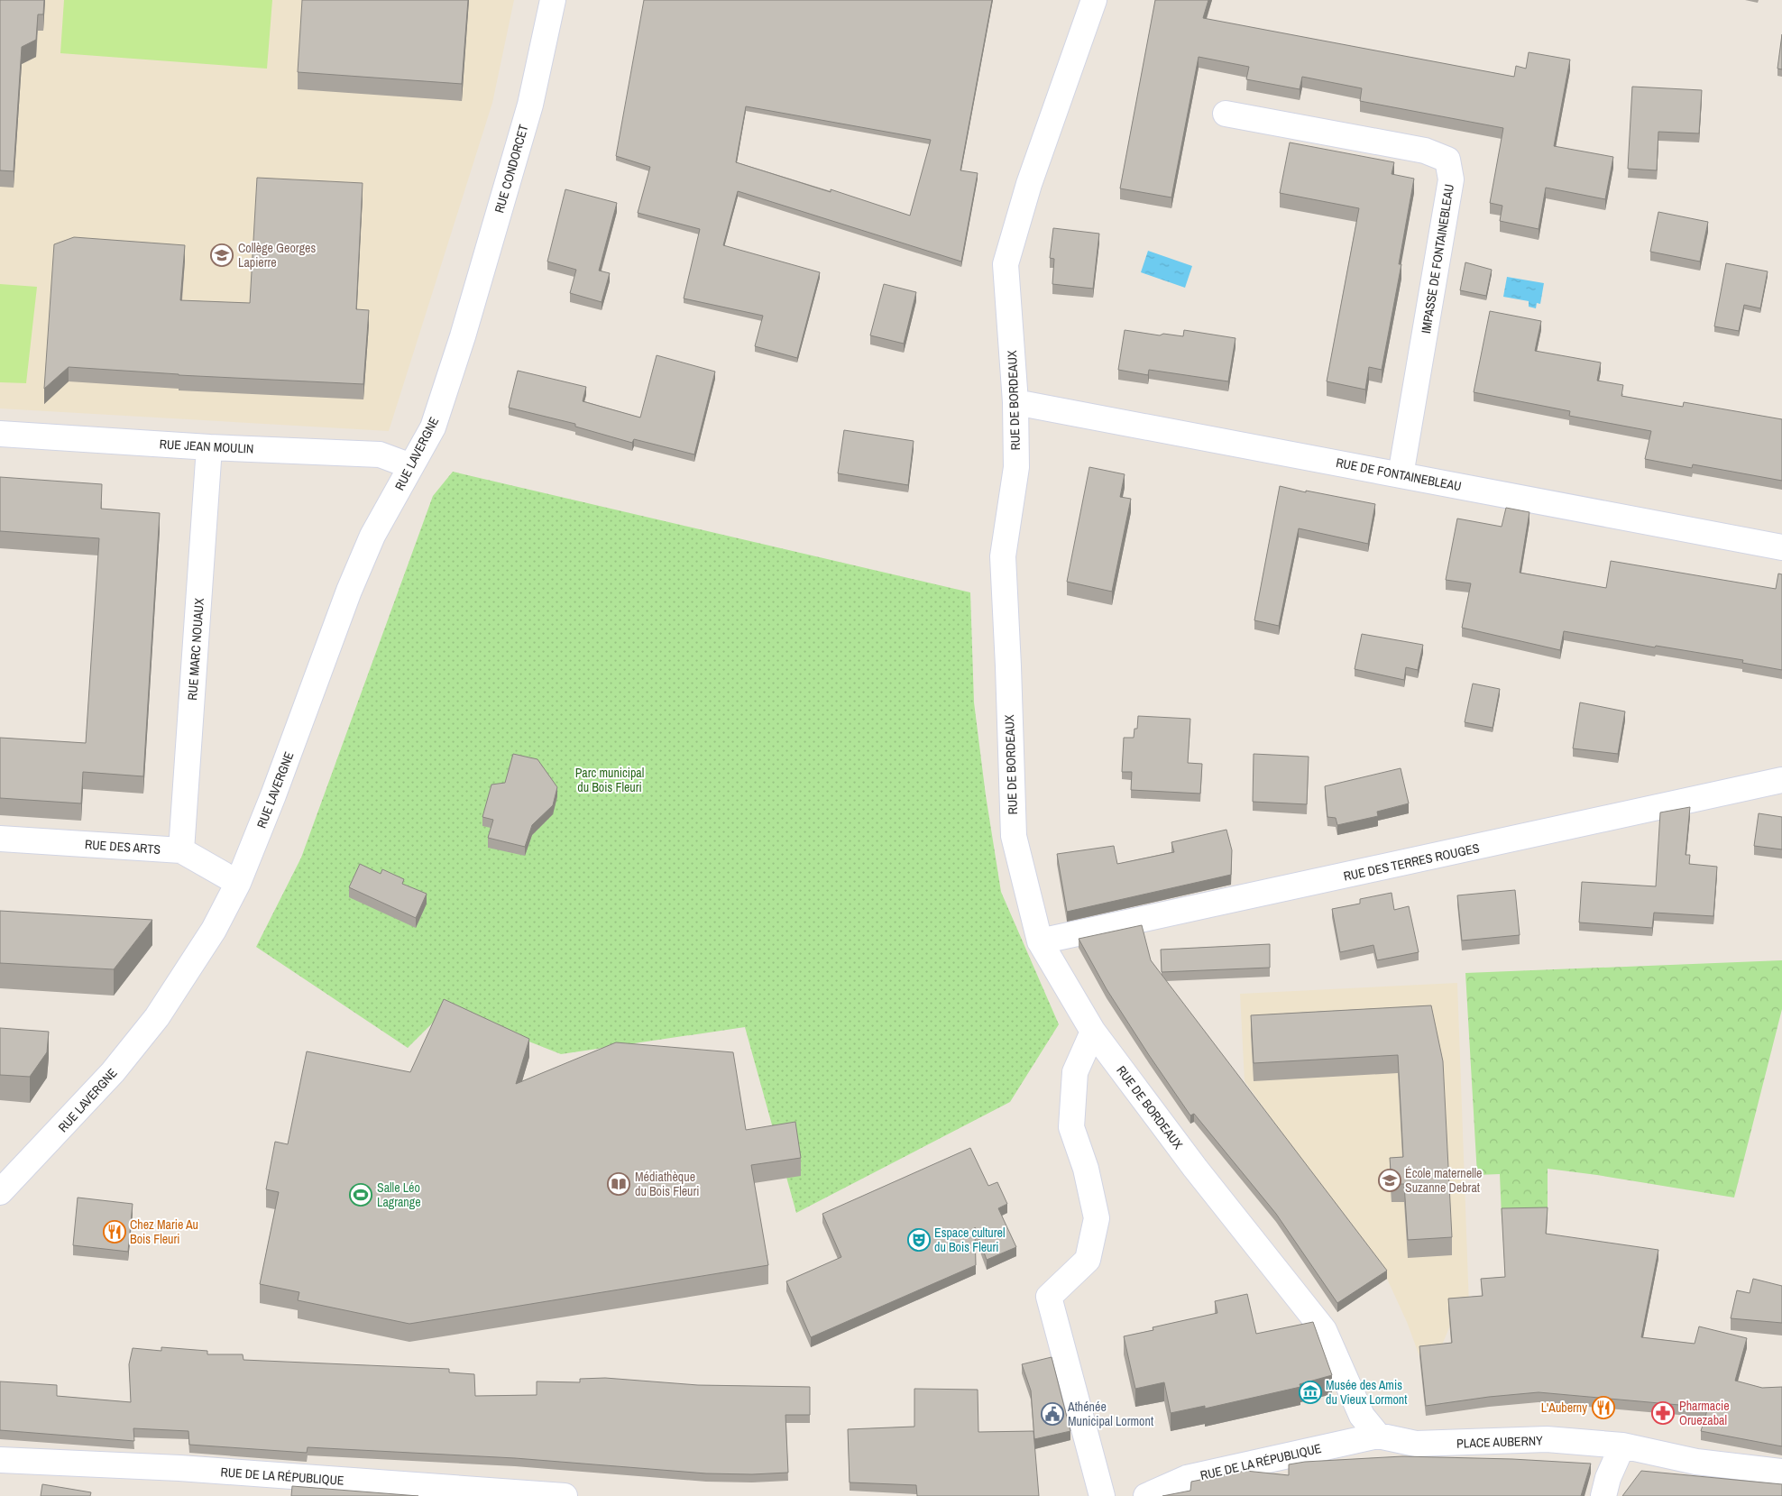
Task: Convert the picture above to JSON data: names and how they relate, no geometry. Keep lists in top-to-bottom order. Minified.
{"streets":{"street":["RUE CONDORCET","IMPASSE DE FONTAINEBLEAU","RUE DE BORDEAUX","RUE JEAN MOULIN","RUE LAVERGNE","RUE DE FONTAINEBLEAU","RUE MARC NOUAUX","RUE DES ARTS","RUE DES TERRES ROUGES","PLACE AUBERNY","RUE DE LA RÉPUBLIQUE"]},"crossings":[["RUE CONDORCET","RUE LAVERGNE"],["IMPASSE DE FONTAINEBLEAU","RUE DE FONTAINEBLEAU"],["RUE DE BORDEAUX","RUE DE FONTAINEBLEAU"],["RUE DE BORDEAUX","RUE DES TERRES ROUGES"],["RUE DE BORDEAUX","PLACE AUBERNY"],["RUE DE BORDEAUX","RUE DE LA RÉPUBLIQUE"],["RUE JEAN MOULIN","RUE LAVERGNE"],["RUE JEAN MOULIN","RUE MARC NOUAUX"],["RUE LAVERGNE","RUE DES ARTS"],["RUE MARC NOUAUX","RUE DES ARTS"],["PLACE AUBERNY","RUE DE LA RÉPUBLIQUE"]],"parks":["Parc municipal du Bois Fleuri"],"places":{"school or university":["Collège Georges Lapierre","École maternelle Suzanne Debrat"],"library":["Médiathèque du Bois Fleuri"],"sports":["Salle Léo Lagrange"],"restaurant":["Chez Marie Au Bois Fleuri","L'Auberny"],"theatre":["Espace culturel du Bois Fleuri"],"museum":["Musée des Amis du Vieux Lormont"],"pharmacy":["Pharmacie Oruezabal"],"public building":["Athénée Municipal Lormont"]}}
